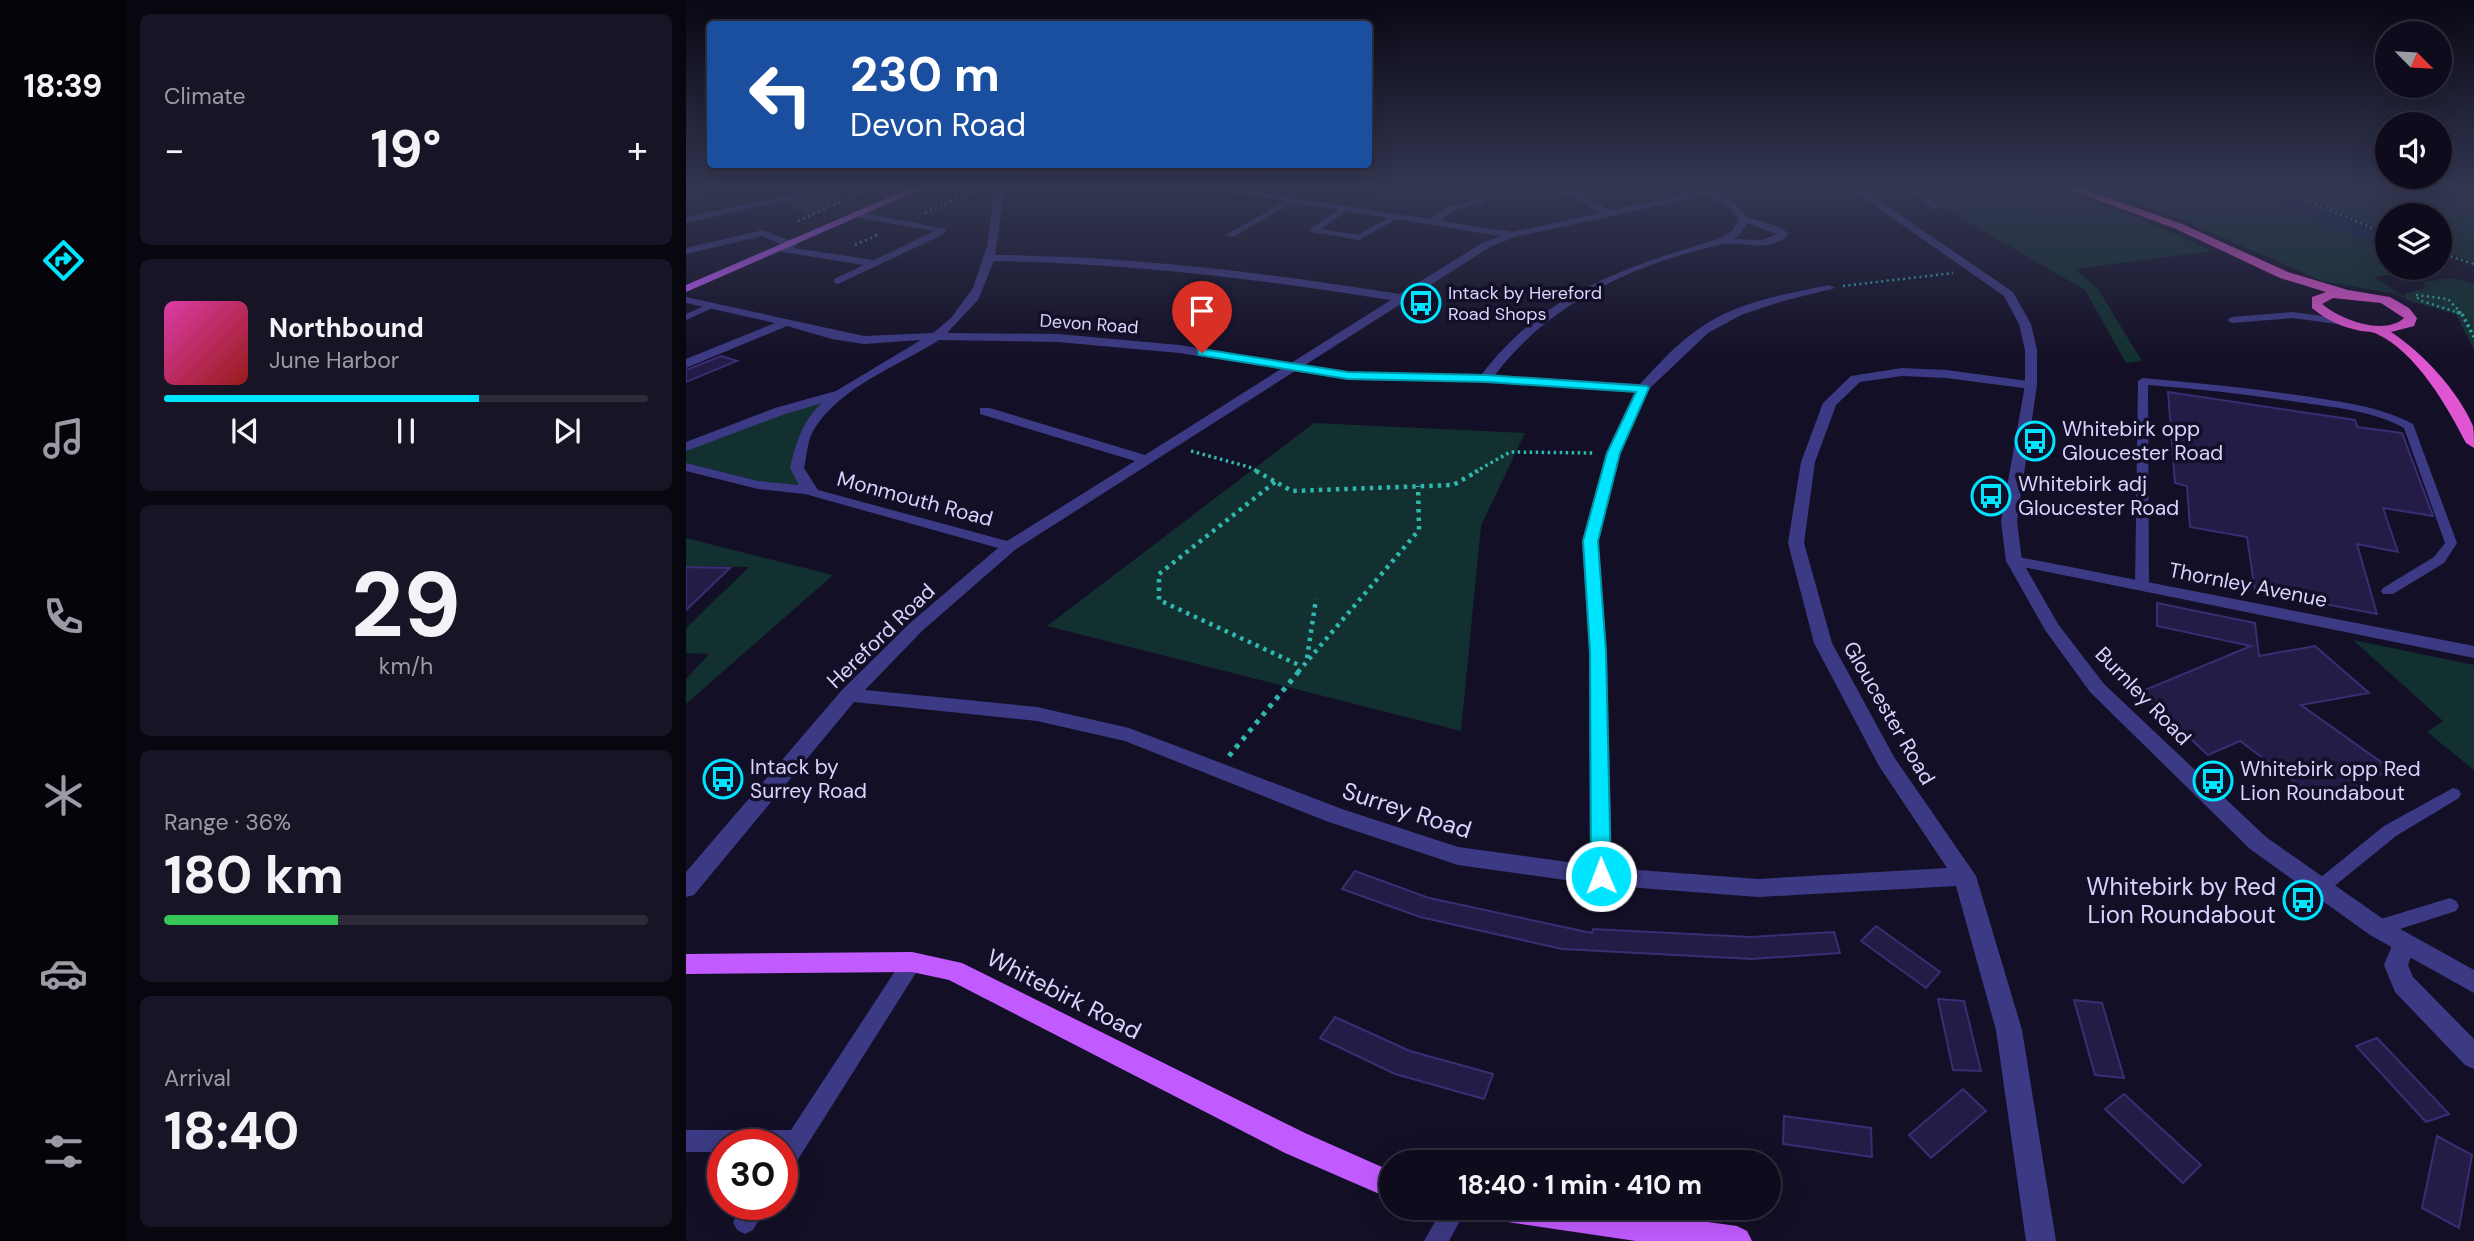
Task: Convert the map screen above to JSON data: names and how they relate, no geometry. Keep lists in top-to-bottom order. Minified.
{"streets":{"main road":["Whitebirk Road"],"street":["Devon Road","Monmouth Road","Thornley Avenue","Hereford Road","Burnley Road","Gloucester Road","Surrey Road"]},"crossings":[["Devon Road","Monmouth Road"],["Devon Road","Hereford Road"],["Monmouth Road","Hereford Road"],["Thornley Avenue","Burnley Road"],["Hereford Road","Surrey Road"],["Burnley Road","Gloucester Road"],["Gloucester Road","Surrey Road"]],"places":{"bus stop":["Intack by Hereford Road Shops","Whitebirk opp Gloucester Road","Whitebirk adj Gloucester Road","Intack by Surrey Road","Whitebirk opp Red Lion Roundabout","Whitebirk by Red Lion Roundabout"]},"north":"bottom right","page":{"tabs":"18:39","tile":["Climate",["29","km/h"],["Range · 36%","180 km"],["Arrival","18:40"]],"turn":["230 m","Devon Road"],"heat":["−","19°","+"],"song":["Northbound","June Harbor"],"limit":"30","trip":"18:40 · 1 min · 410 m"}}
